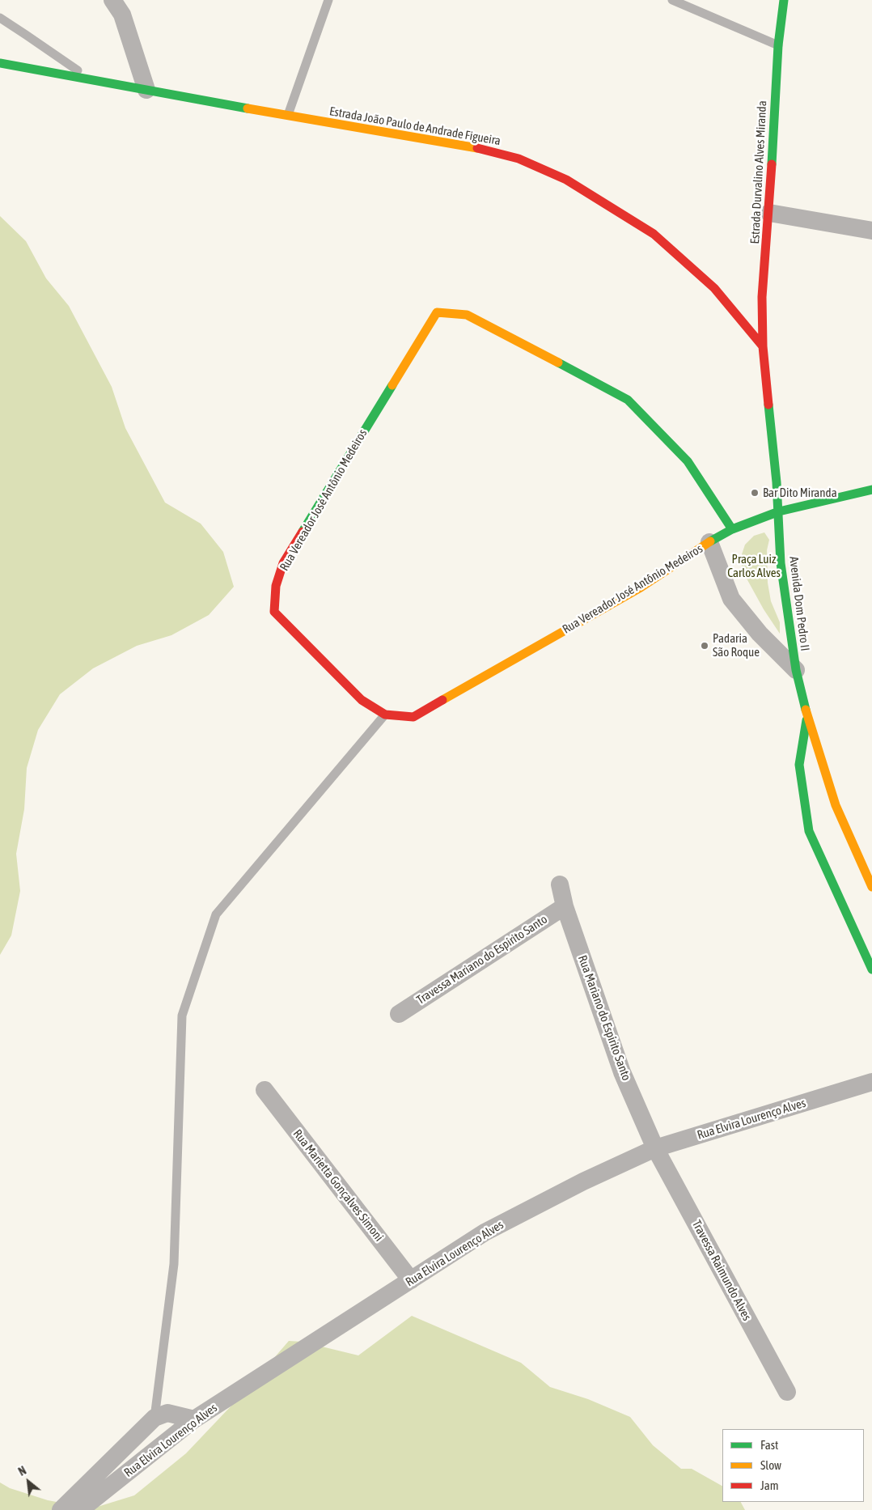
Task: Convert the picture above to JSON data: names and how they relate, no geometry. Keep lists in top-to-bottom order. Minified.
{"streets":{"street":["Estrada João Paulo de Andrade Figueira","Estrada Durvalino Alves Miranda","Rua Vereador José Antônio Medeiros","Avenida Dom Pedro II","Travessa Mariano do Espírito Santo","Rua Mariano do Espírito Santo","Rua Elvira Lourenço Alves","Rua Marietta Gonçalves Simoni","Travessa Raimundo Alves"]},"crossings":[["Estrada João Paulo de Andrade Figueira","Estrada Durvalino Alves Miranda"],["Estrada João Paulo de Andrade Figueira","Avenida Dom Pedro II"],["Estrada Durvalino Alves Miranda","Avenida Dom Pedro II"],["Rua Vereador José Antônio Medeiros","Avenida Dom Pedro II"],["Travessa Mariano do Espírito Santo","Rua Mariano do Espírito Santo"],["Rua Mariano do Espírito Santo","Rua Elvira Lourenço Alves"],["Rua Mariano do Espírito Santo","Travessa Raimundo Alves"],["Rua Elvira Lourenço Alves","Rua Marietta Gonçalves Simoni"],["Rua Elvira Lourenço Alves","Travessa Raimundo Alves"]],"parks":["Praça Luiz Carlos Alves"],"places":["Bar Dito Miranda","Padaria São Roque"],"legend":["Fast","Slow","Jam"],"north":"top left"}
